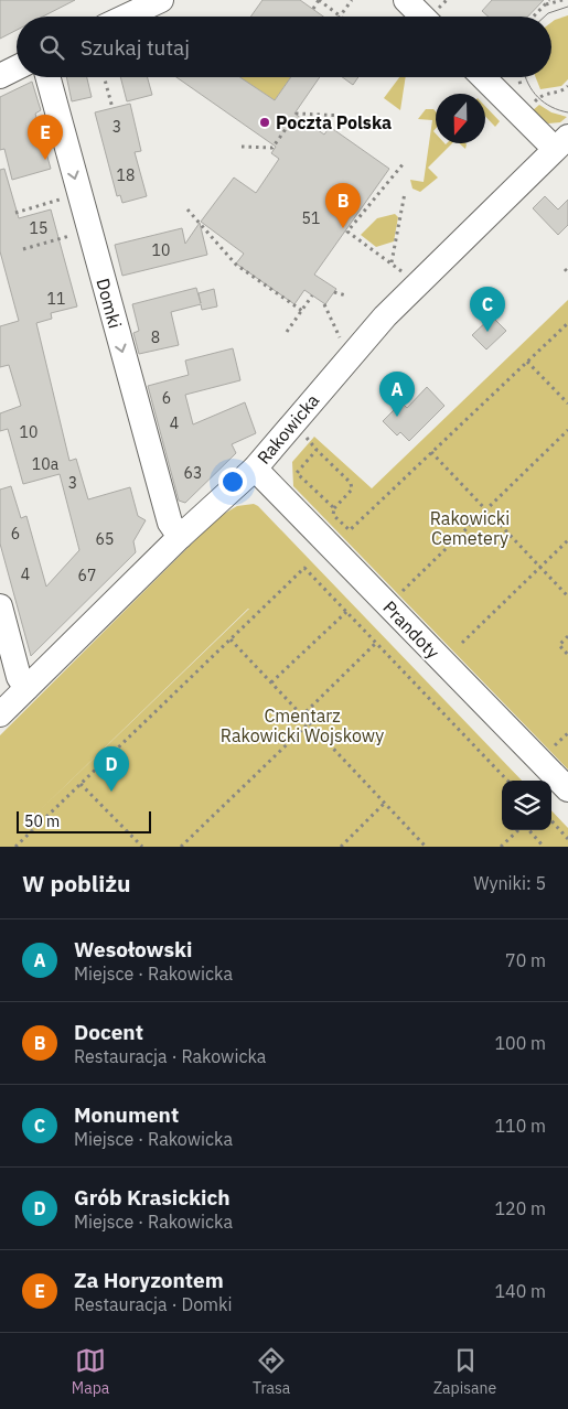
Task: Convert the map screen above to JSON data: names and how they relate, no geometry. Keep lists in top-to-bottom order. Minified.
{"streets":{"street":["Domki","Rakowicka","Prandoty"]},"crossings":[["Domki","Rakowicka"],["Rakowicka","Prandoty"]],"one_way":["Domki"],"parks":["Rakowicki Cemetery","Cmentarz Rakowicki Wojskowy"],"places":["Poczta Polska"],"house_numbers":["3","18","51","15","10","11","8","6","4","10","10a","63","3","6","65","4","67"],"scale_bar":"50 m","north":"bottom","page":{"search":"Szukaj tutaj","pins":["E","B","C","A","D"],"scale":"50 m","heading":["W pobliżu","Wyniki: 5"],"list":[{"mark":"A","name":"Wesołowski","note":"Miejsce · Rakowicka","value":"70 m"},{"mark":"B","name":"Docent","note":"Restauracja · Rakowicka","value":"100 m"},{"mark":"C","name":"Monument","note":"Miejsce · Rakowicka","value":"110 m"},{"mark":"D","name":"Grób Krasickich","note":"Miejsce · Rakowicka","value":"120 m"},{"mark":"E","name":"Za Horyzontem","note":"Restauracja · Domki","value":"140 m"}],"nav":["Mapa","Trasa","Zapisane"]}}
